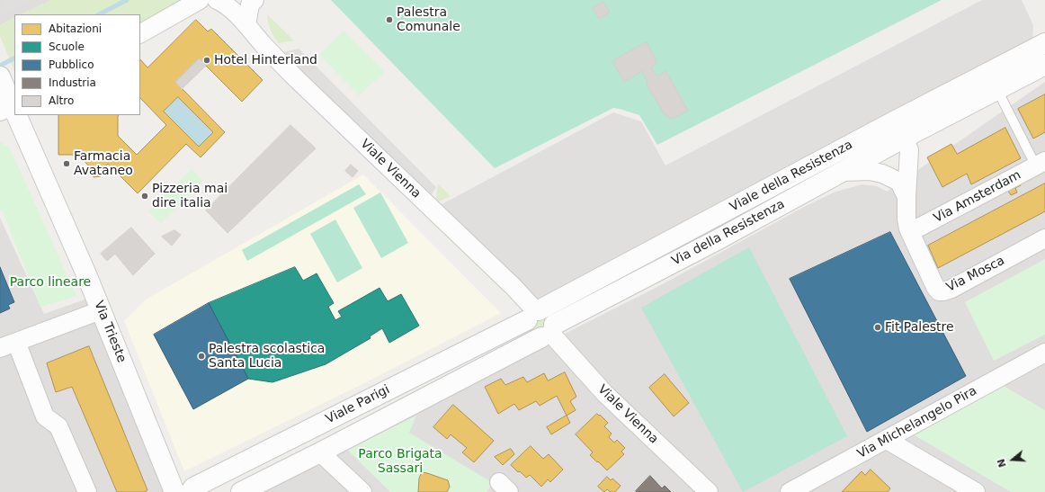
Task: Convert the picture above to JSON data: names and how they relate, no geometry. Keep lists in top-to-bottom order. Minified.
{"streets":{"street":["Viale Vienna","Viale della Resistenza","Via Amsterdam","Via della Resistenza","Via Mosca","Via Trieste","Viale Parigi","Via Michelangelo Pira"]},"crossings":[["Viale Vienna","Viale della Resistenza"],["Viale Vienna","Via della Resistenza"],["Viale Vienna","Viale Parigi"],["Viale della Resistenza","Viale Parigi"],["Via Amsterdam","Via Mosca"],["Via della Resistenza","Via Mosca"],["Via della Resistenza","Viale Parigi"]],"parks":["Parco lineare","Parco Brigata Sassari"],"places":["Palestra Comunale","Hotel Hinterland","Farmacia Avataneo","Pizzeria mai dire italia","Fit Palestre","Palestra scolastica Santa Lucia"],"legend":["Abitazioni","Scuole","Pubblico","Industria","Altro"],"north":"left"}
